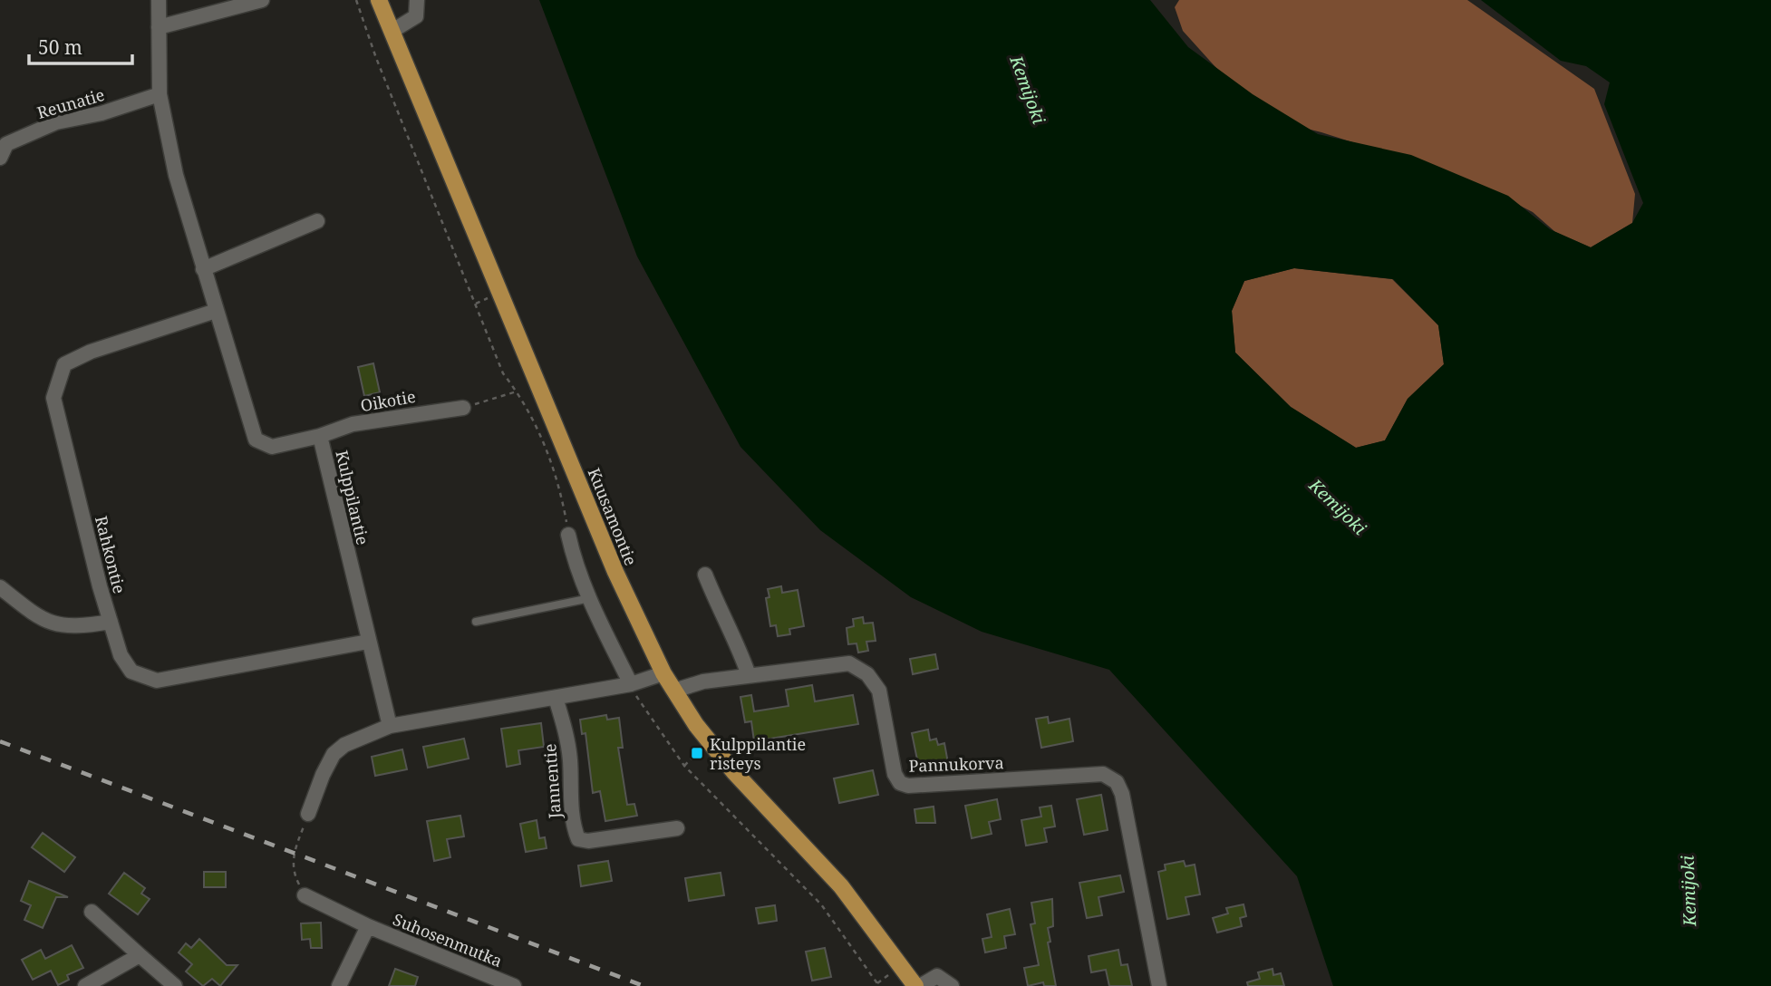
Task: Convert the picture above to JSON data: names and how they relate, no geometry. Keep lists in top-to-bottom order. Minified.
{"streets":{"main road":["Kuusamontie"],"street":["Reunatie","Oikotie","Kulppilantie","Rahkontie","Pannukorva","Jannentie","Suhosenmutka"]},"crossings":[["Reunatie","Kulppilantie"],["Oikotie","Kulppilantie"],["Kulppilantie","Rahkontie"],["Kuusamontie","Pannukorva"]],"water":["Kemijoki"],"places":{"transit":["Kulppilantie risteys"]},"scale_bar":"50 m"}
